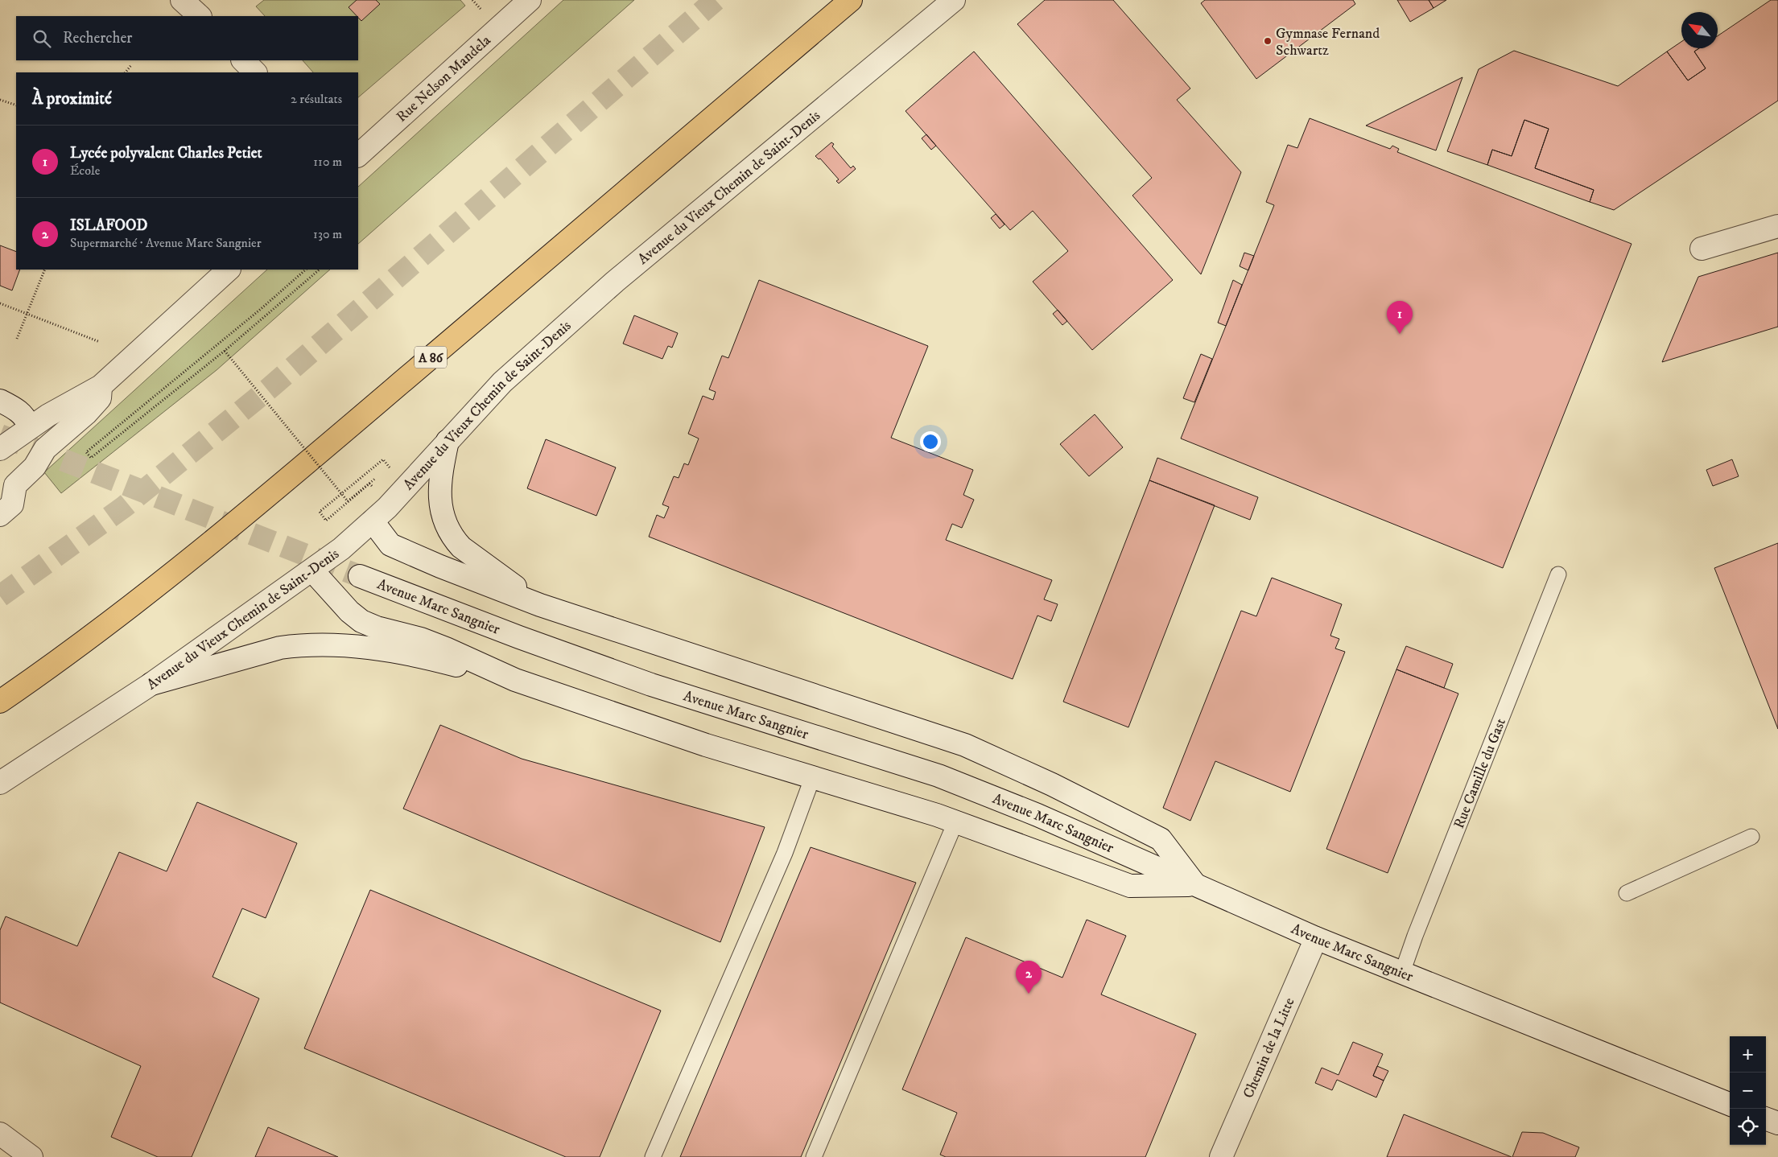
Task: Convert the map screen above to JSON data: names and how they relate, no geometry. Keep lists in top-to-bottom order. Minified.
{"streets":{"highway":["A 86"],"main road":["Rue Nelson Mandela","Avenue du Vieux Chemin de Saint-Denis","Avenue Marc Sangnier","Chemin de la Litte"],"lane":["Rue Camille du Gast"]},"crossings":[["Avenue Marc Sangnier","Rue Camille du Gast"],["Avenue Marc Sangnier","Chemin de la Litte"]],"places":["Gymnase Fernand Schwartz"],"north":"top left","page":{"search":"Rechercher","heading":["À proximité","2 résultats"],"list":[{"mark":"1","name":"Lycée polyvalent Charles Petiet","note":"École","value":"110 m"},{"mark":"2","name":"ISLAFOOD","note":"Supermarché · Avenue Marc Sangnier","value":"130 m"}],"pins":["1","2"],"map_buttons":["+","−"]}}
